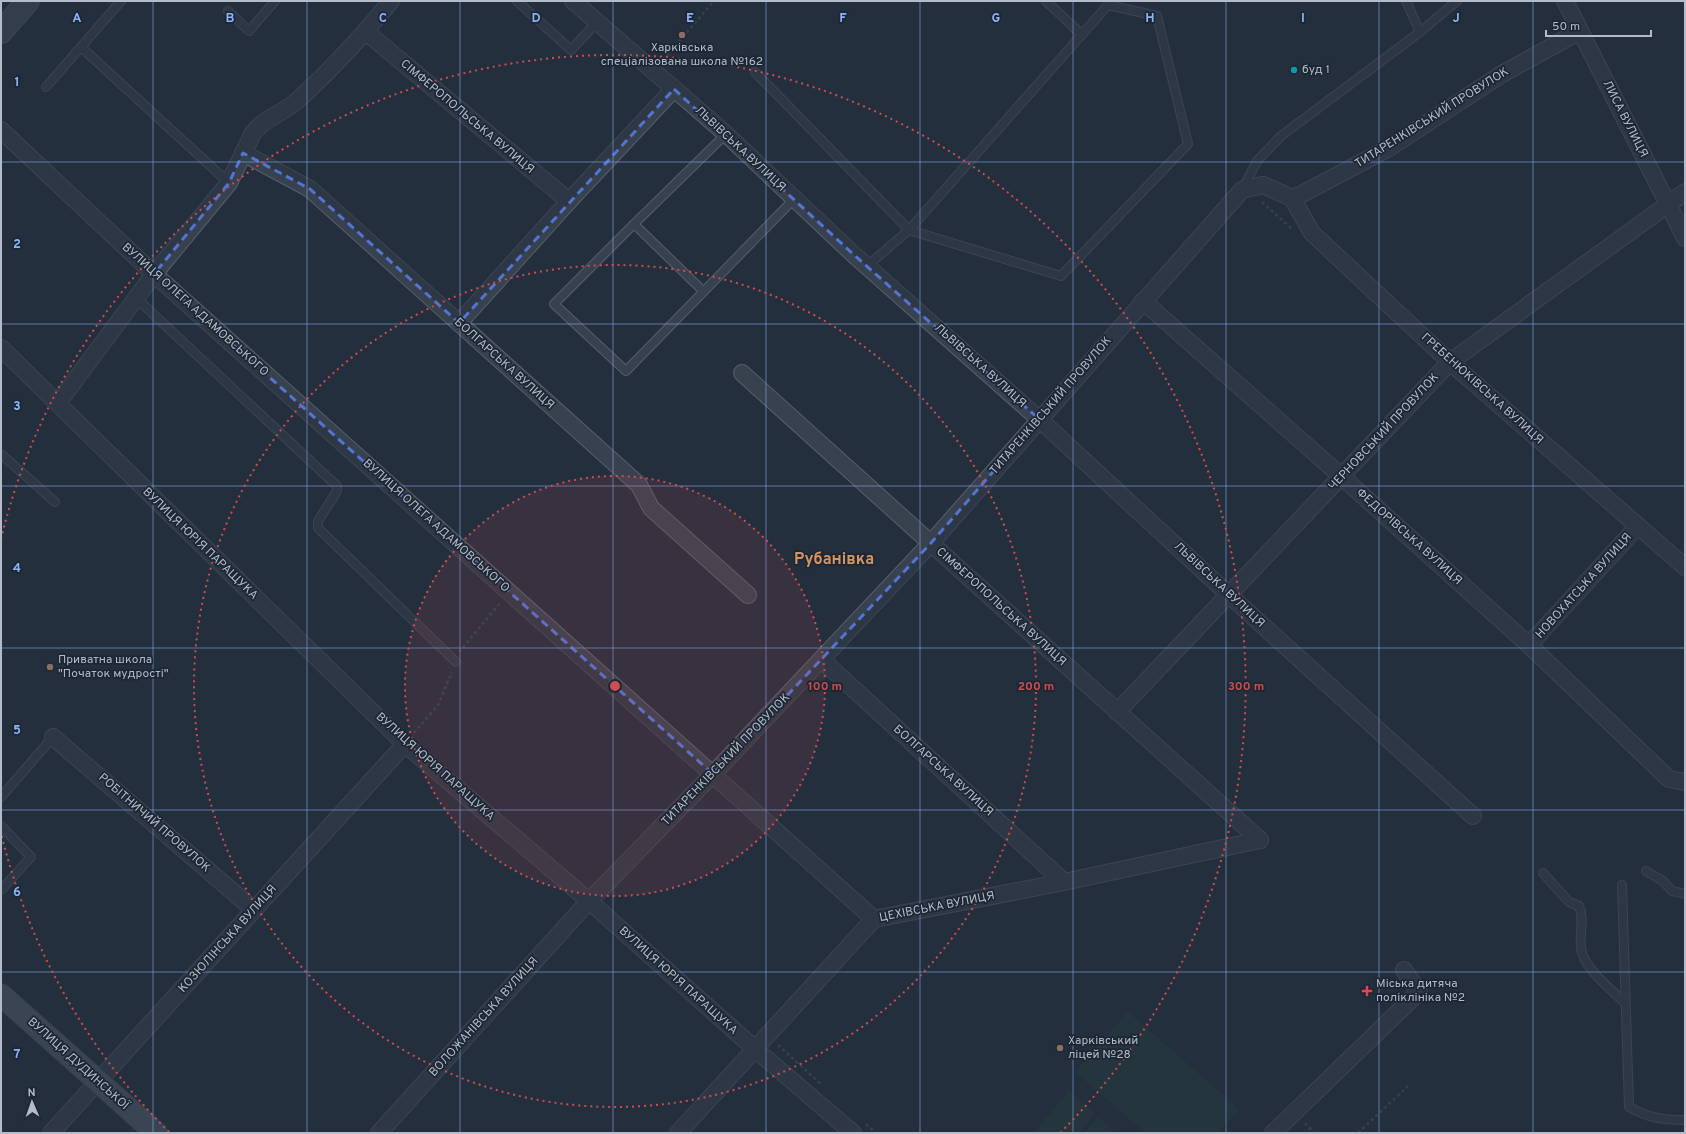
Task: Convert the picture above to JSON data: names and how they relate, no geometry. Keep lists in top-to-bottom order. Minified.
{"streets":{"main road":["ВУЛИЦЯ ДУДИНСЬКОЇ"],"street":["СІМФЕРОПОЛЬСЬКА ВУЛИЦЯ","ТИТАРЕНКІВСЬКИЙ ПРОВУЛОК","ЛИСА ВУЛИЦЯ","ЛЬВІВСЬКА ВУЛИЦЯ","ВУЛИЦЯ ОЛЕГА АДАМОВСЬКОГО","БОЛГАРСЬКА ВУЛИЦЯ","ГРЕБЕНЮКІВСЬКА ВУЛИЦЯ","ЧЕРНОВСЬКИЙ ПРОВУЛОК","ФЕДОРІВСЬКА ВУЛИЦЯ","ВУЛИЦЯ ЮРІЯ ПАРАЩУКА","НОВОХАТСЬКА ВУЛИЦЯ","РОБІТНИЧИЙ ПРОВУЛОК","ЦЕХІВСЬКА ВУЛИЦЯ","КОЗЮЛІНСЬКА ВУЛИЦЯ","ВОЛОЖАНІВСЬКА ВУЛИЦЯ"]},"crossings":[["СІМФЕРОПОЛЬСЬКА ВУЛИЦЯ","ТИТАРЕНКІВСЬКИЙ ПРОВУЛОК"],["СІМФЕРОПОЛЬСЬКА ВУЛИЦЯ","ЧЕРНОВСЬКИЙ ПРОВУЛОК"],["СІМФЕРОПОЛЬСЬКА ВУЛИЦЯ","ЦЕХІВСЬКА ВУЛИЦЯ"],["ТИТАРЕНКІВСЬКИЙ ПРОВУЛОК","ЛИСА ВУЛИЦЯ"],["ТИТАРЕНКІВСЬКИЙ ПРОВУЛОК","ЛЬВІВСЬКА ВУЛИЦЯ"],["ТИТАРЕНКІВСЬКИЙ ПРОВУЛОК","ВУЛИЦЯ ОЛЕГА АДАМОВСЬКОГО"],["ТИТАРЕНКІВСЬКИЙ ПРОВУЛОК","БОЛГАРСЬКА ВУЛИЦЯ"],["ТИТАРЕНКІВСЬКИЙ ПРОВУЛОК","ГРЕБЕНЮКІВСЬКА ВУЛИЦЯ"],["ТИТАРЕНКІВСЬКИЙ ПРОВУЛОК","ФЕДОРІВСЬКА ВУЛИЦЯ"],["ТИТАРЕНКІВСЬКИЙ ПРОВУЛОК","ВУЛИЦЯ ЮРІЯ ПАРАЩУКА"],["ТИТАРЕНКІВСЬКИЙ ПРОВУЛОК","ВОЛОЖАНІВСЬКА ВУЛИЦЯ"],["ЛИСА ВУЛИЦЯ","ЧЕРНОВСЬКИЙ ПРОВУЛОК"],["ЛЬВІВСЬКА ВУЛИЦЯ","ЧЕРНОВСЬКИЙ ПРОВУЛОК"],["ВУЛИЦЯ ОЛЕГА АДАМОВСЬКОГО","ЦЕХІВСЬКА ВУЛИЦЯ"],["БОЛГАРСЬКА ВУЛИЦЯ","ЦЕХІВСЬКА ВУЛИЦЯ"],["ГРЕБЕНЮКІВСЬКА ВУЛИЦЯ","ЧЕРНОВСЬКИЙ ПРОВУЛОК"],["ГРЕБЕНЮКІВСЬКА ВУЛИЦЯ","НОВОХАТСЬКА ВУЛИЦЯ"],["ЧЕРНОВСЬКИЙ ПРОВУЛОК","ФЕДОРІВСЬКА ВУЛИЦЯ"],["ФЕДОРІВСЬКА ВУЛИЦЯ","НОВОХАТСЬКА ВУЛИЦЯ"],["ВУЛИЦЯ ЮРІЯ ПАРАЩУКА","ЦЕХІВСЬКА ВУЛИЦЯ"],["ВУЛИЦЯ ЮРІЯ ПАРАЩУКА","КОЗЮЛІНСЬКА ВУЛИЦЯ"],["ВУЛИЦЯ ЮРІЯ ПАРАЩУКА","ВОЛОЖАНІВСЬКА ВУЛИЦЯ"],["РОБІТНИЧИЙ ПРОВУЛОК","КОЗЮЛІНСЬКА ВУЛИЦЯ"],["КОЗЮЛІНСЬКА ВУЛИЦЯ","ВУЛИЦЯ ДУДИНСЬКОЇ"]],"districts":["Рубанівка"],"places":{"other":["Харківська спеціалізована школа №162","буд 1","Приватна школа \"Початок мудрості\"","Харківський ліцей №28"],"health":["Міська дитяча поліклініка №2"]},"scale_bar":"50 m","north":"top","grid":{"columns":["A","B","C","D","E","F","G","H","I","J"],"rows":["1","2","3","4","5","6","7"]},"rings":["100 m","200 m","300 m"]}
